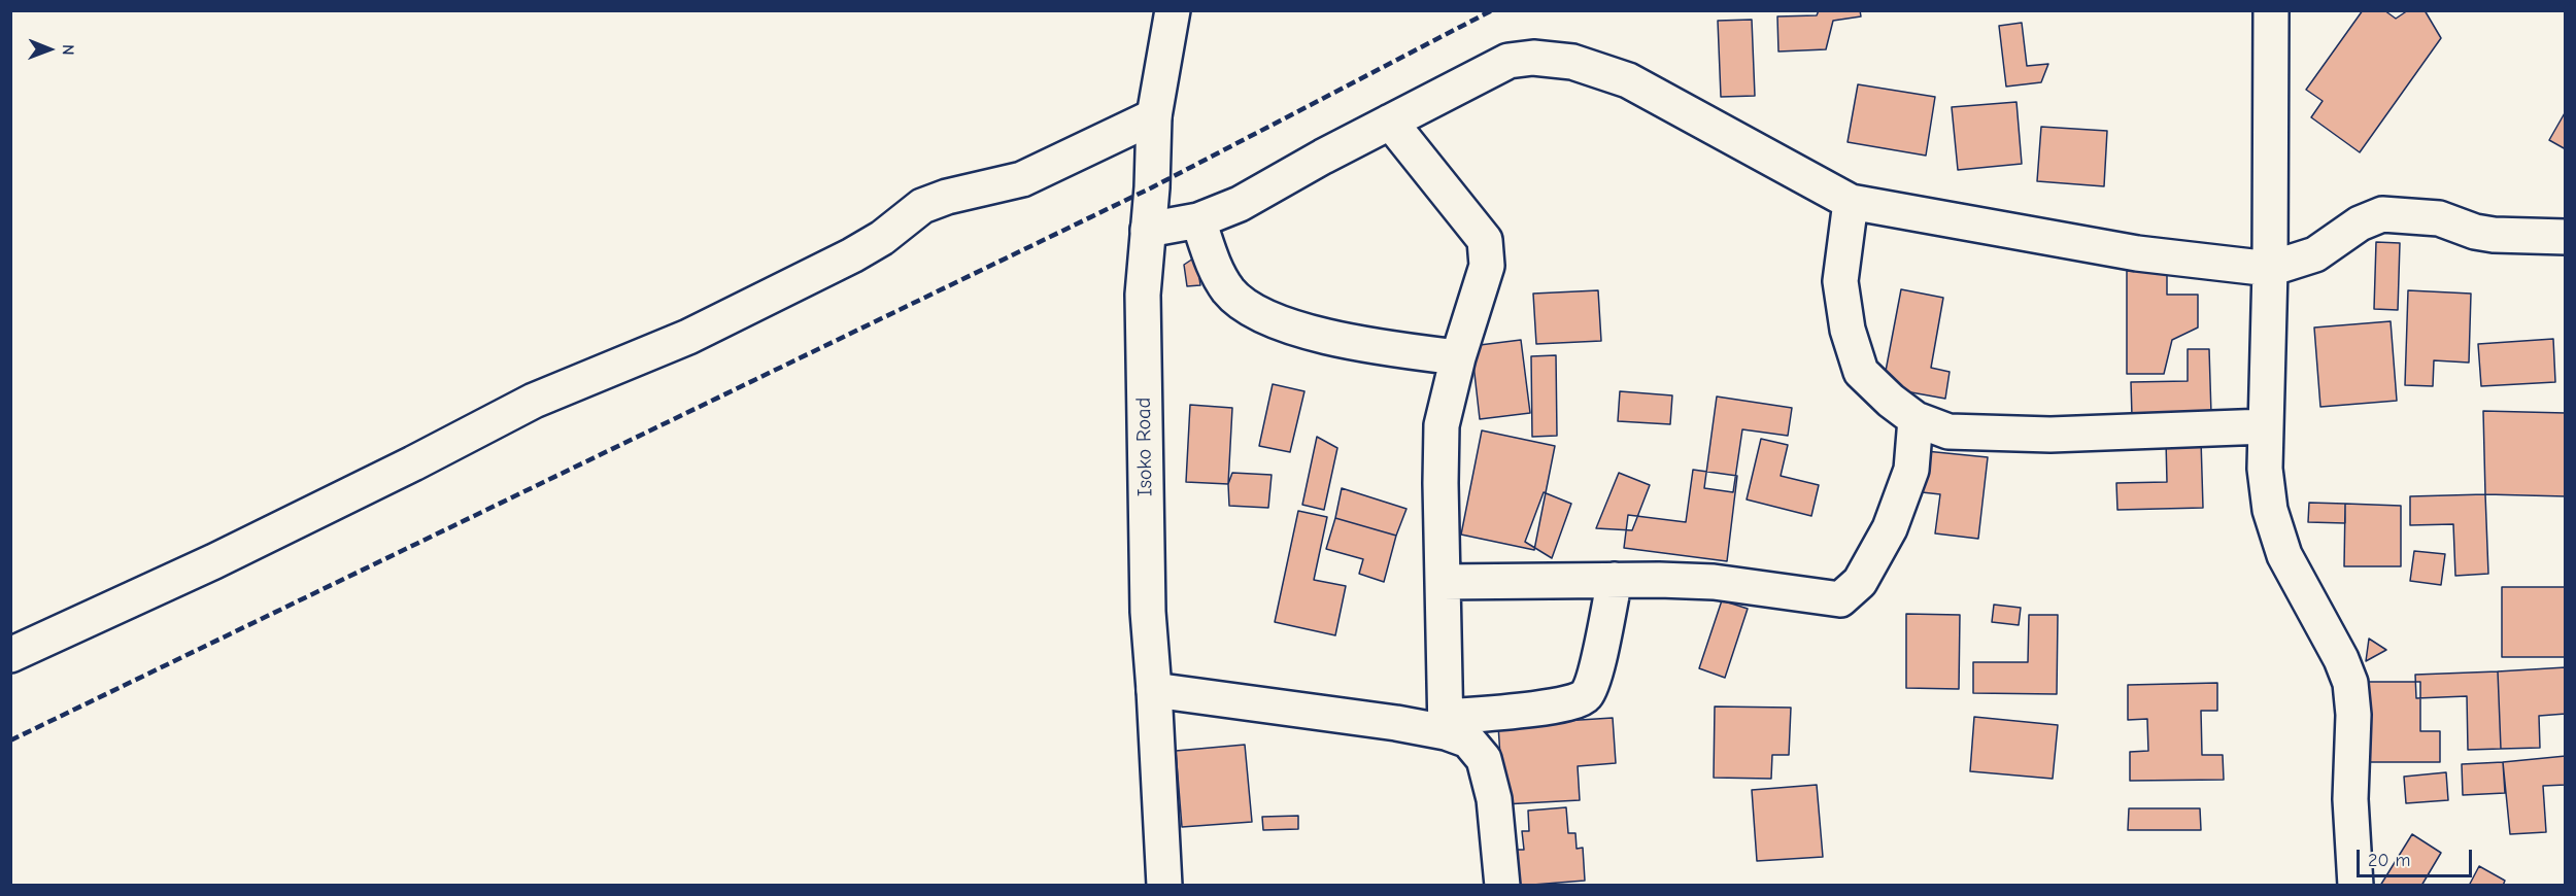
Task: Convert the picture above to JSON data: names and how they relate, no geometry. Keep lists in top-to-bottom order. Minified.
{"streets":{"street":["Isoko Road"]},"scale_bar":"20 m","north":"right"}
